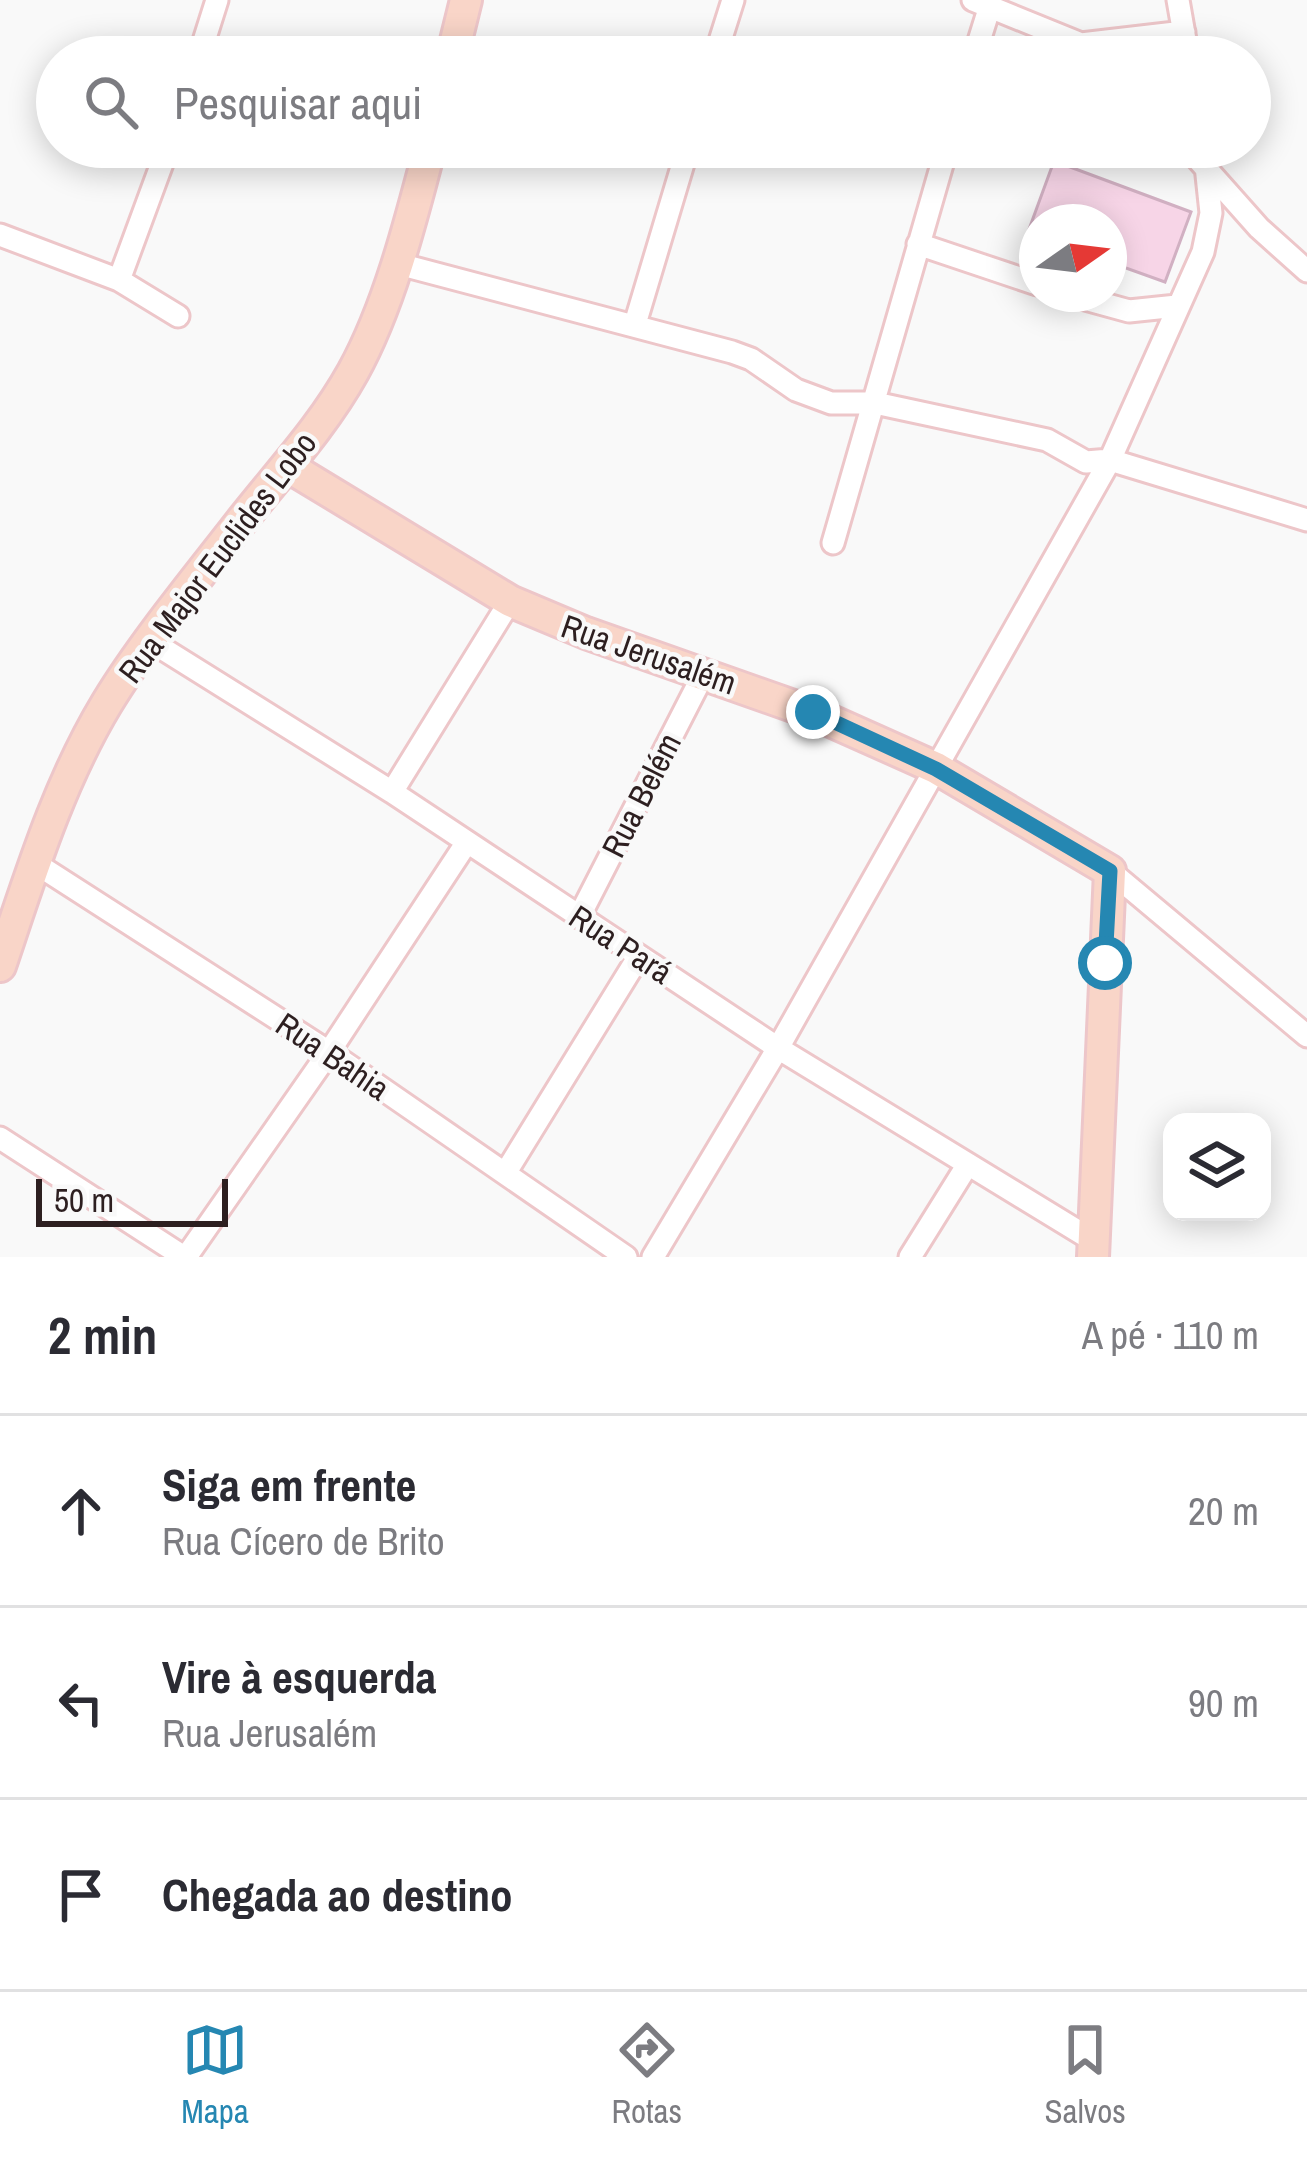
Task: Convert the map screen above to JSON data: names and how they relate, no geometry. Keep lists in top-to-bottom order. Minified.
{"streets":{"street":["Rua Major Euclides Lobo","Rua Jerusalém","Rua Belém","Rua Pará","Rua Bahia"]},"crossings":[["Rua Major Euclides Lobo","Rua Jerusalém"],["Rua Major Euclides Lobo","Rua Pará"],["Rua Major Euclides Lobo","Rua Bahia"],["Rua Jerusalém","Rua Belém"],["Rua Belém","Rua Pará"]],"scale_bar":"50 m","north":"right","page":{"search":"Pesquisar aqui","scale":"50 m","heading":["2 min","A pé · 110 m"],"list":[["Siga em frente","Rua Cícero de Brito","20 m"],["Vire à esquerda","Rua Jerusalém","90 m"],"Chegada ao destino"],"nav":["Mapa","Rotas","Salvos"]}}
